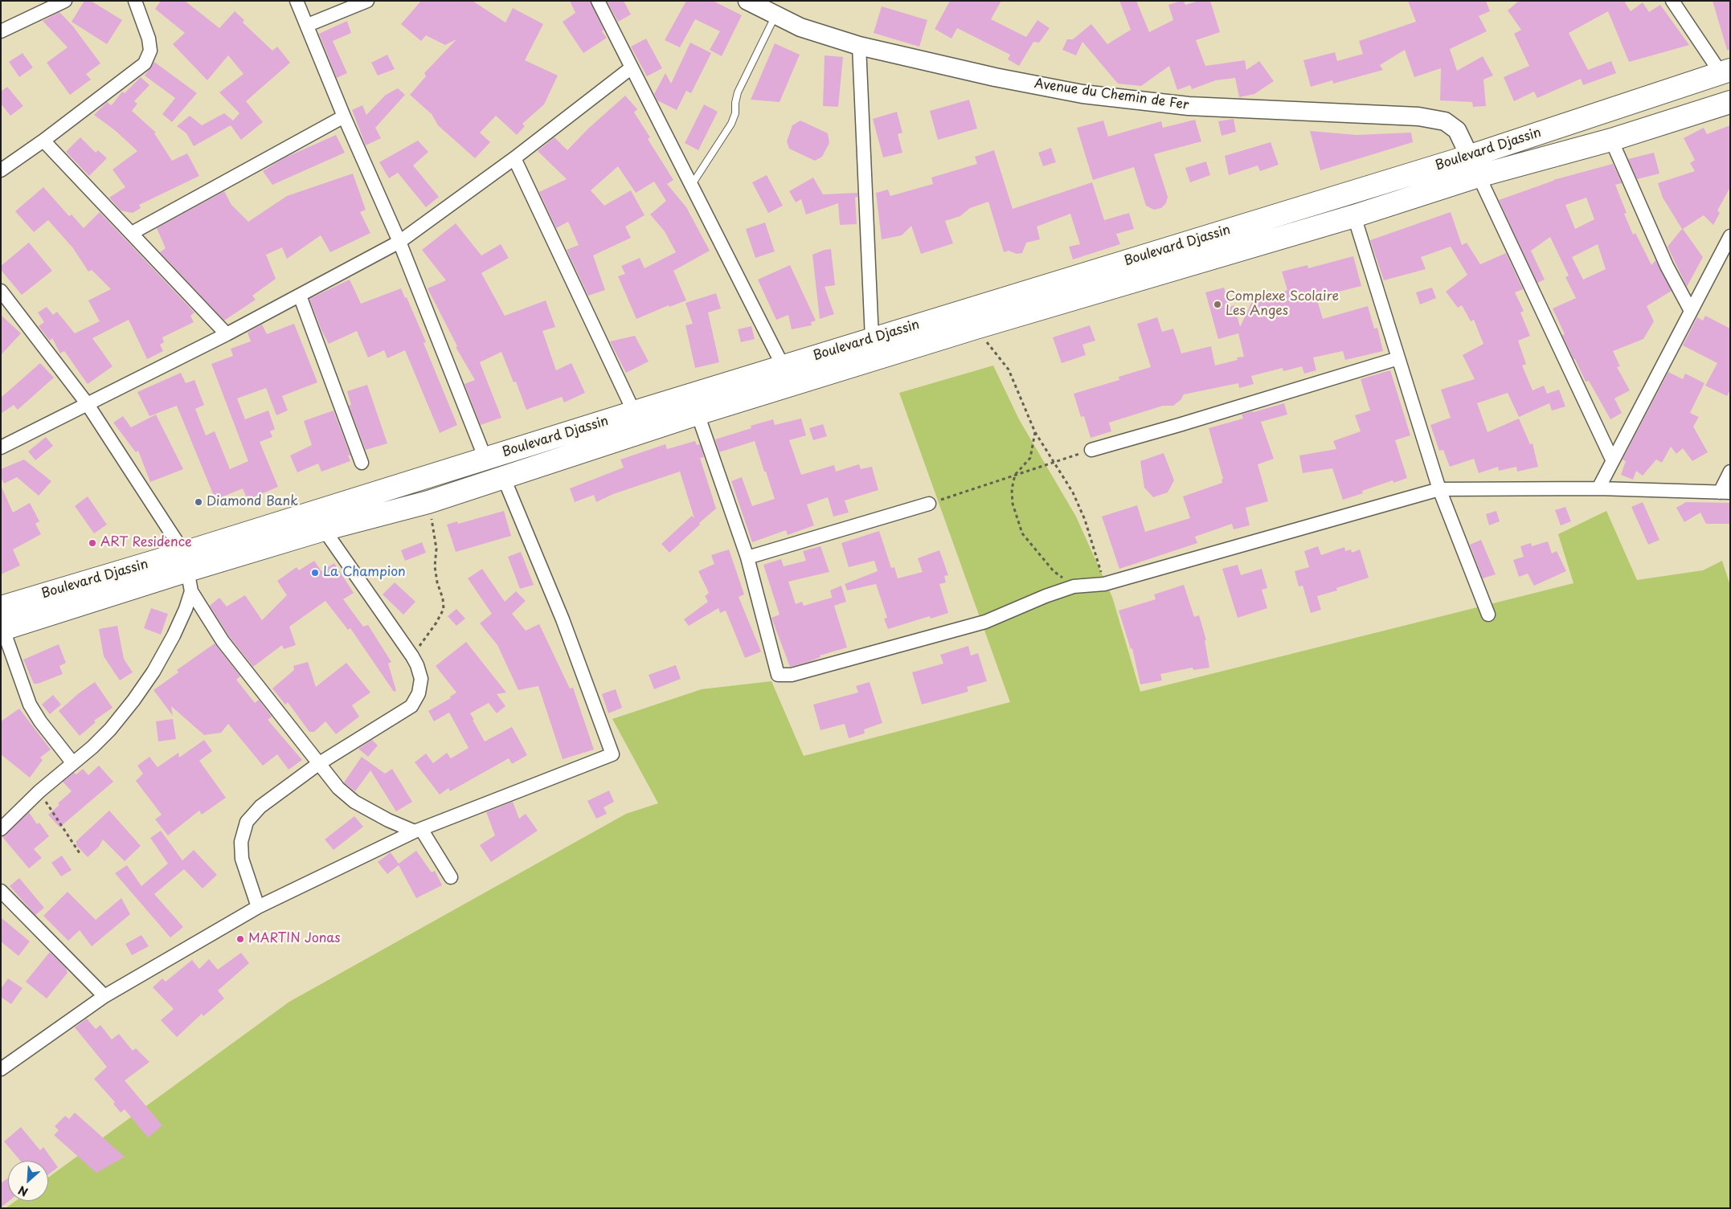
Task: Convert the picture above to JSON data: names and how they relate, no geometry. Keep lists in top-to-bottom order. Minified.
{"streets":{"highway":["Boulevard Djassin"],"street":["Avenue du Chemin de Fer"]},"crossings":[["Avenue du Chemin de Fer","Boulevard Djassin"]],"places":["Complexe Scolaire Les Anges","Diamond Bank","ART Residence","La Champion","MARTIN Jonas"],"north":"bottom left"}
